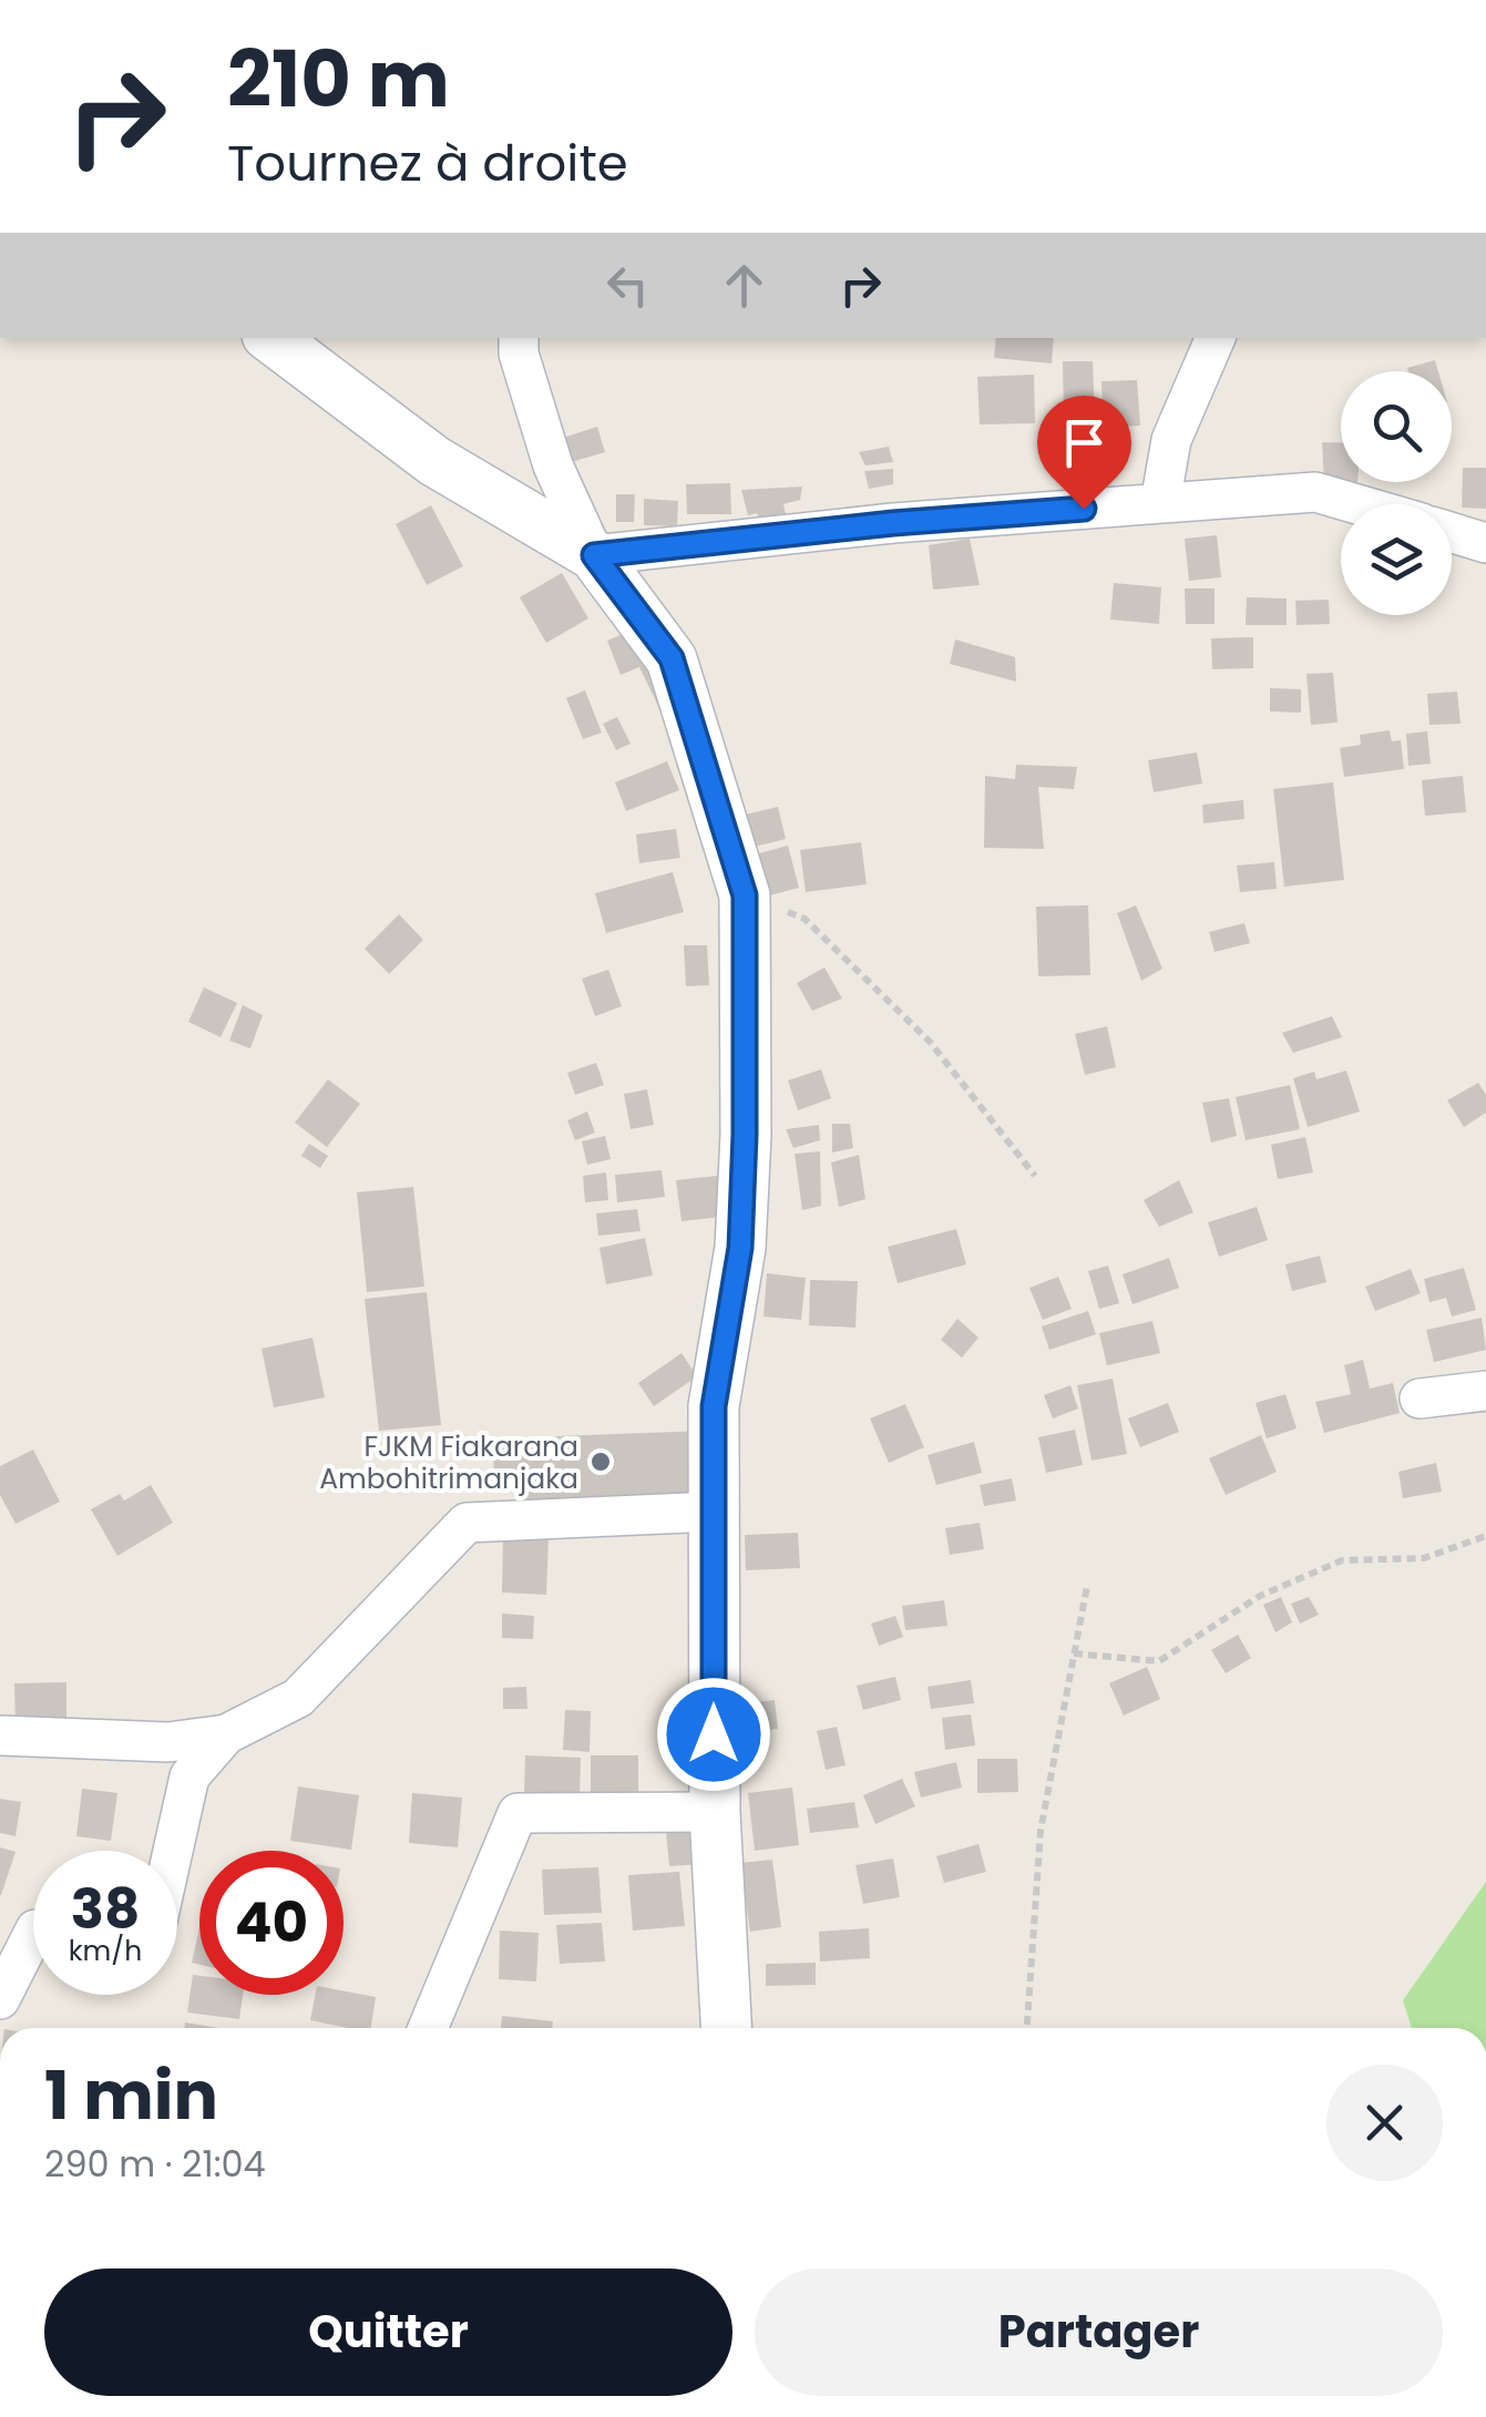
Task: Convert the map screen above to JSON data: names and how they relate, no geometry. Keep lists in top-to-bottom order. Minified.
{"places":["FJKM Fiakarana Ambohitrimanjaka"],"page":{"turn":["210 m","Tournez à droite"],"speed":"38 km/h","limit":"40","heading":["1 min","290 m · 21:04"],"buttons":["Quitter","Partager"]}}
